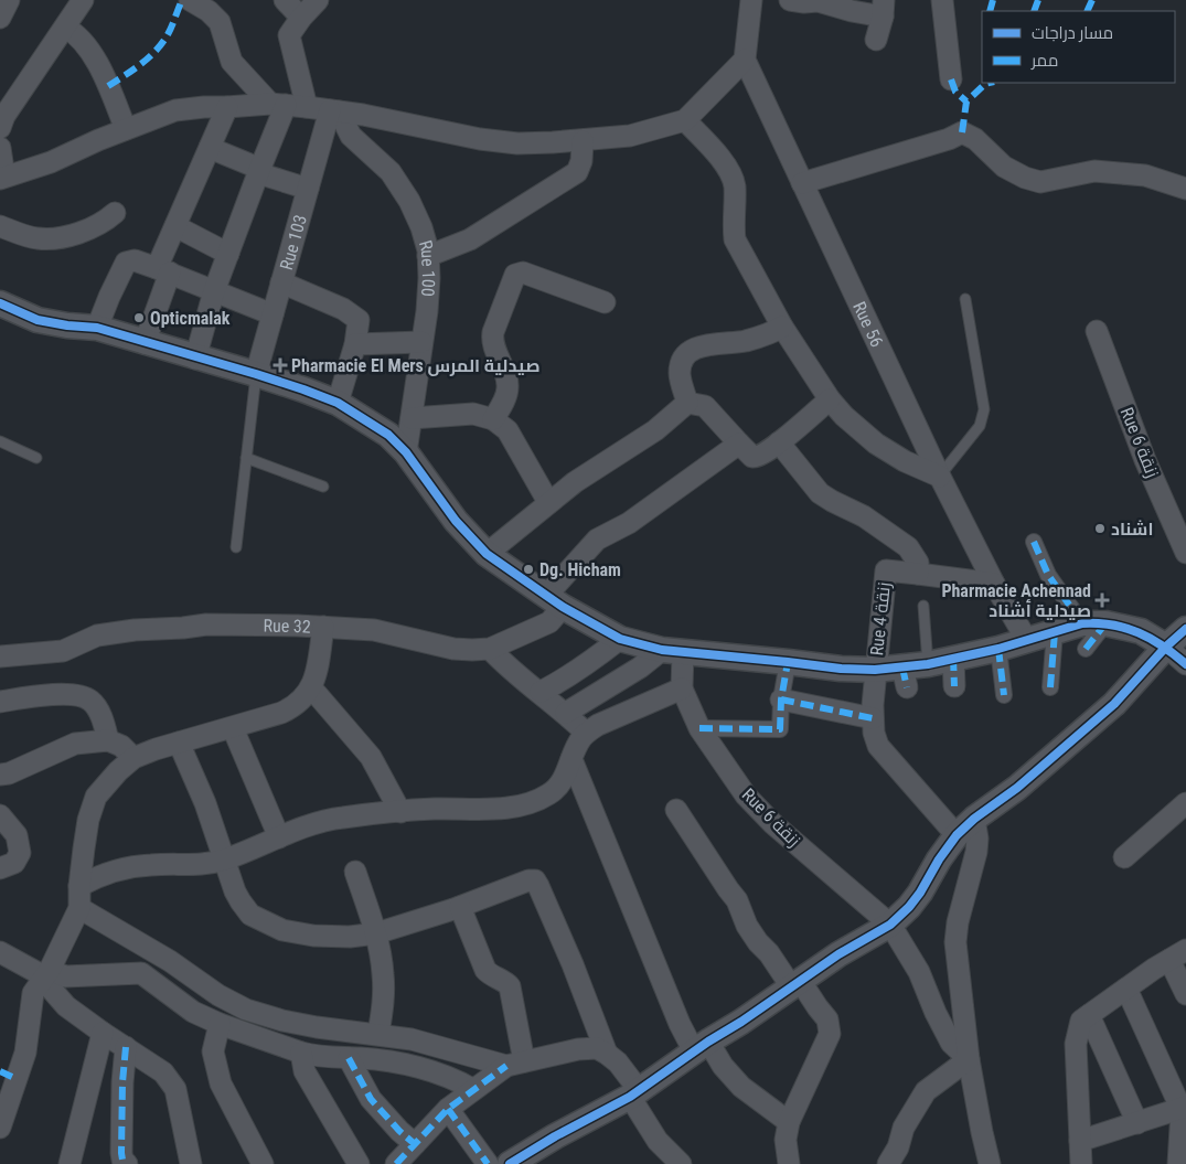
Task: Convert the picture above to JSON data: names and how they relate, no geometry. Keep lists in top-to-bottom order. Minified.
{"streets":{"street":["Rue 103","Rue 100","Rue 56","Rue 6 زنقة","Rue 4 زنقة","Rue 32"]},"crossings":[["Rue 103","Rue 100"],["Rue 56","Rue 4 زنقة"]],"places":{"other":["Opticmalak","اشناد","Dg. Hicham"],"health":["Pharmacie El Mers صيدلية المرس","Pharmacie Achennad صيدلية أشناد"]},"legend":["مسار دراجات","ممر"]}
